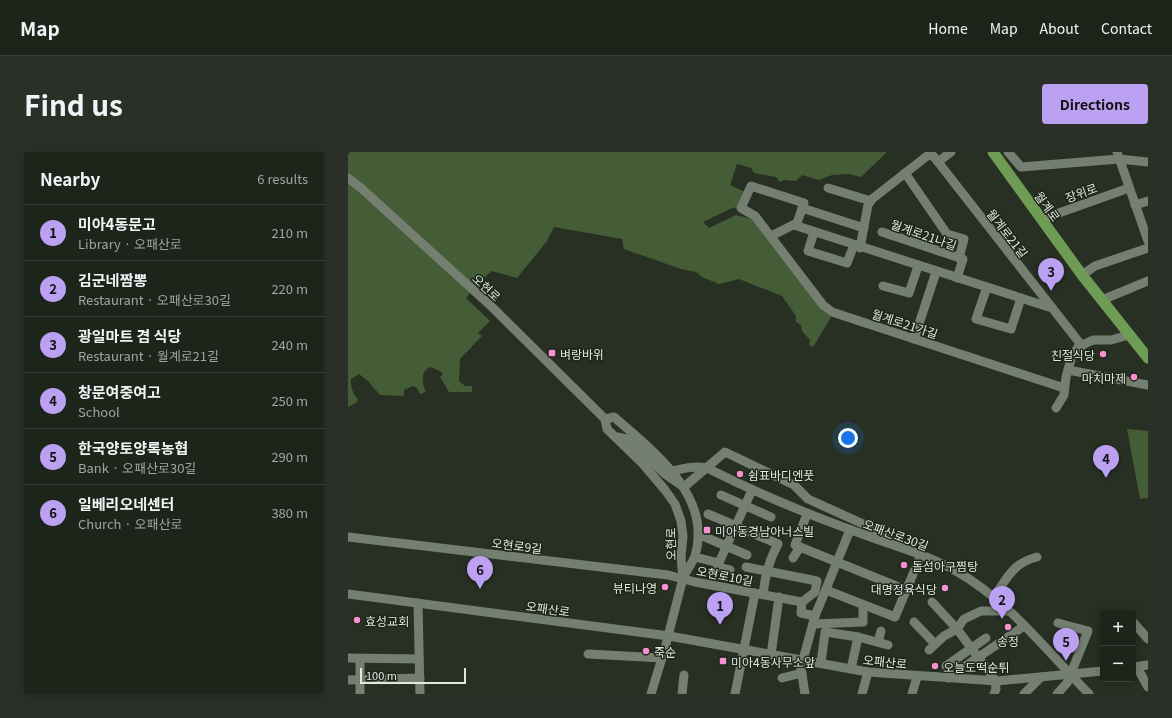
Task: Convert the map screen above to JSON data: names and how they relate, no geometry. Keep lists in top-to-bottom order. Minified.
{"streets":{"main road":["월계로"],"street":["장위로","월계로21길","월계로21나길","오현로","월계로21가길","오패산로30길","오현로9길","오현로10길","오패산로"]},"crossings":[["장위로","월계로"],["월계로21길","월계로21나길"],["오현로","오현로9길"],["오현로","오현로10길"],["오현로","오패산로"],["오패산로30길","오패산로"],["오현로9길","오현로10길"]],"places":{"transit":["벼랑바위","미아동경남아너스빌","미아4동사무소앞"],"other":["친절식당","마치마제","쉼표바디엔풋","돌섬아구찜탕","뷰티나영","대명정육식당","효성교회","송정","죽순","오늘도떡순튀"]},"scale_bar":"100 m","page":{"header":"Map","nav":["Home","Map","About","Contact"],"title":"Find us","buttons":"Directions","heading":["Nearby","6 results"],"list":[{"mark":"1","name":"미아4동문고","note":"Library · 오패산로","value":"210 m"},{"mark":"2","name":"김군네짬뽕","note":"Restaurant · 오패산로30길","value":"220 m"},{"mark":"3","name":"광일마트 겸 식당","note":"Restaurant · 월계로21길","value":"240 m"},{"mark":"4","name":"창문여중여고","note":"School","value":"250 m"},{"mark":"5","name":"한국양토양록농협","note":"Bank · 오패산로30길","value":"290 m"},{"mark":"6","name":"일베리오네센터","note":"Church · 오패산로","value":"380 m"}],"pins":["3","4","6","2","1","5"],"map_buttons":["+","−"],"scale":"100 m"}}
